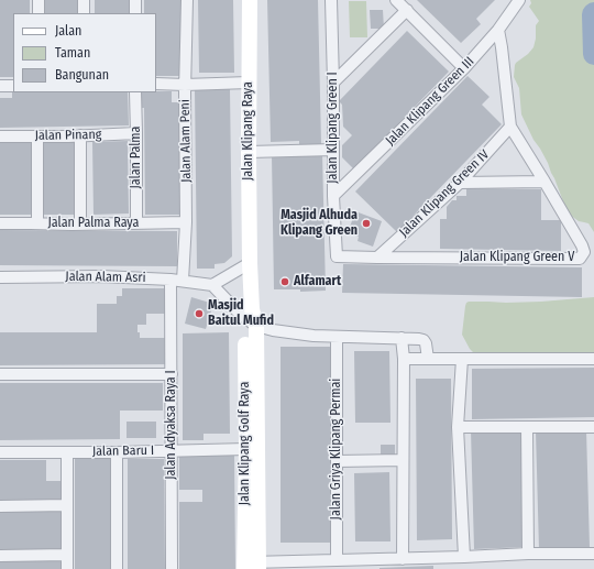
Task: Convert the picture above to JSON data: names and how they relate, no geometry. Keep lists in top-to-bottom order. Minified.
{"streets":{"main road":["Jalan Klipang Raya","Jalan Klipang Golf Raya"],"street":["Jalan Klipang Green III","Jalan Klipang Green I","Jalan Pinang","Jalan Alam Peni","Jalan Palma","Jalan Klipang Green IV","Jalan Palma Raya","Jalan Klipang Green V","Jalan Alam Asri","Jalan Adyaksa Raya I","Jalan Griya Klipang Permai","Jalan Baru I"]},"crossings":[["Jalan Klipang Green III","Jalan Klipang Green I"],["Jalan Klipang Green III","Jalan Klipang Green V"],["Jalan Klipang Green I","Jalan Klipang Green V"],["Jalan Klipang Raya","Jalan Klipang Golf Raya"],["Jalan Pinang","Jalan Palma"],["Jalan Alam Peni","Jalan Palma Raya"],["Jalan Alam Peni","Jalan Alam Asri"],["Jalan Palma","Jalan Palma Raya"],["Jalan Klipang Green IV","Jalan Klipang Green V"],["Jalan Alam Asri","Jalan Adyaksa Raya I"],["Jalan Adyaksa Raya I","Jalan Baru I"],["Jalan Klipang Golf Raya","Jalan Baru I"]],"places":["Masjid Alhuda Klipang Green","Alfamart","Masjid Baitul Mufid"],"legend":["Jalan","Taman","Bangunan"]}
